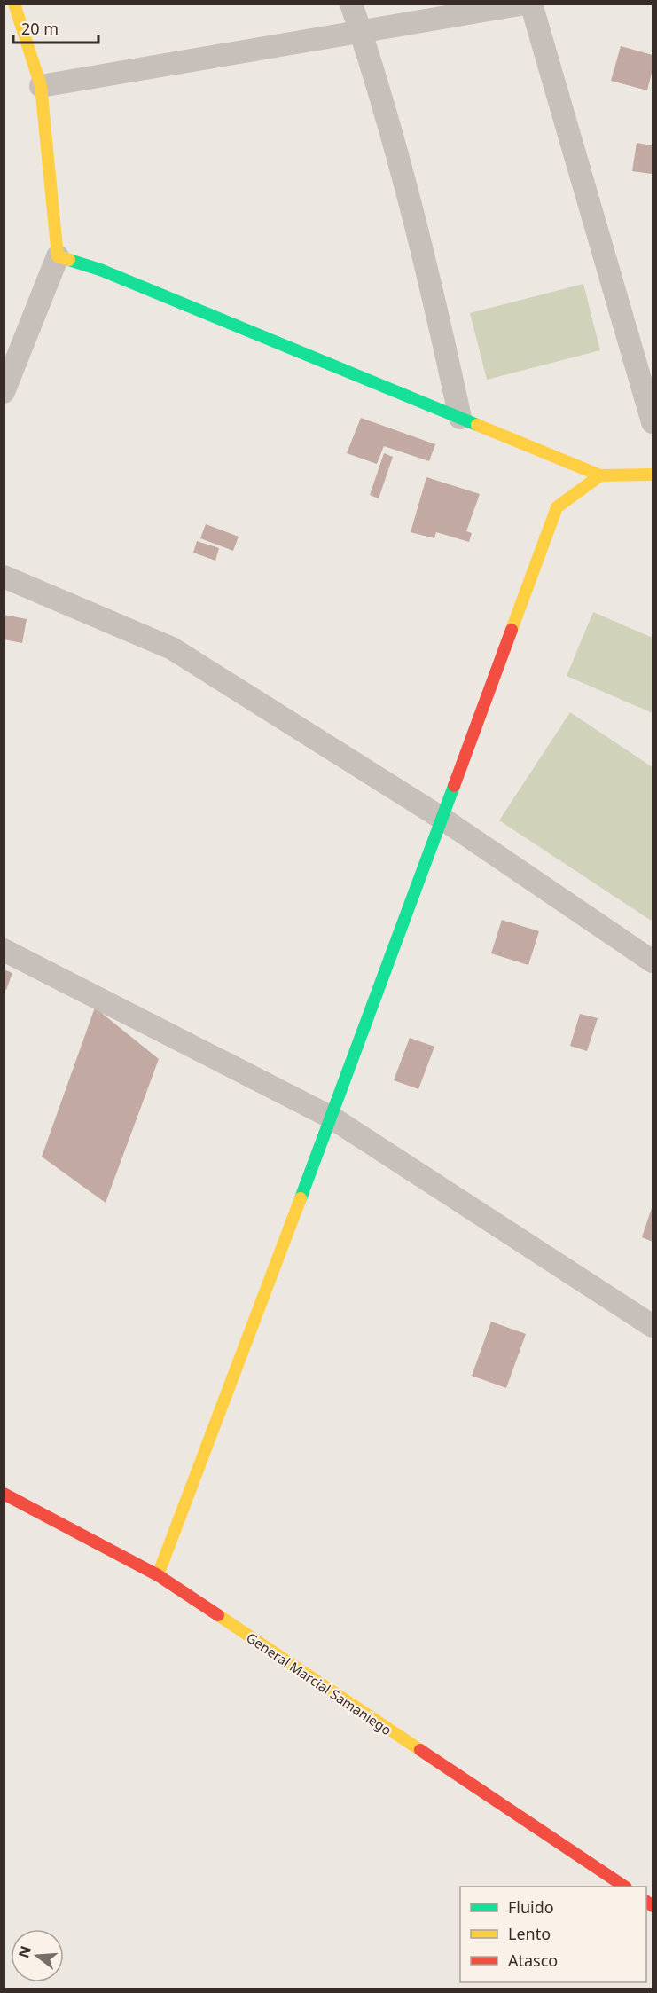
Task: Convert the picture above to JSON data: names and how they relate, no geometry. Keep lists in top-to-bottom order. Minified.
{"streets":{"street":["General Marcial Samaniego"]},"legend":["Fluido","Lento","Atasco"],"scale_bar":"20 m","north":"left"}
